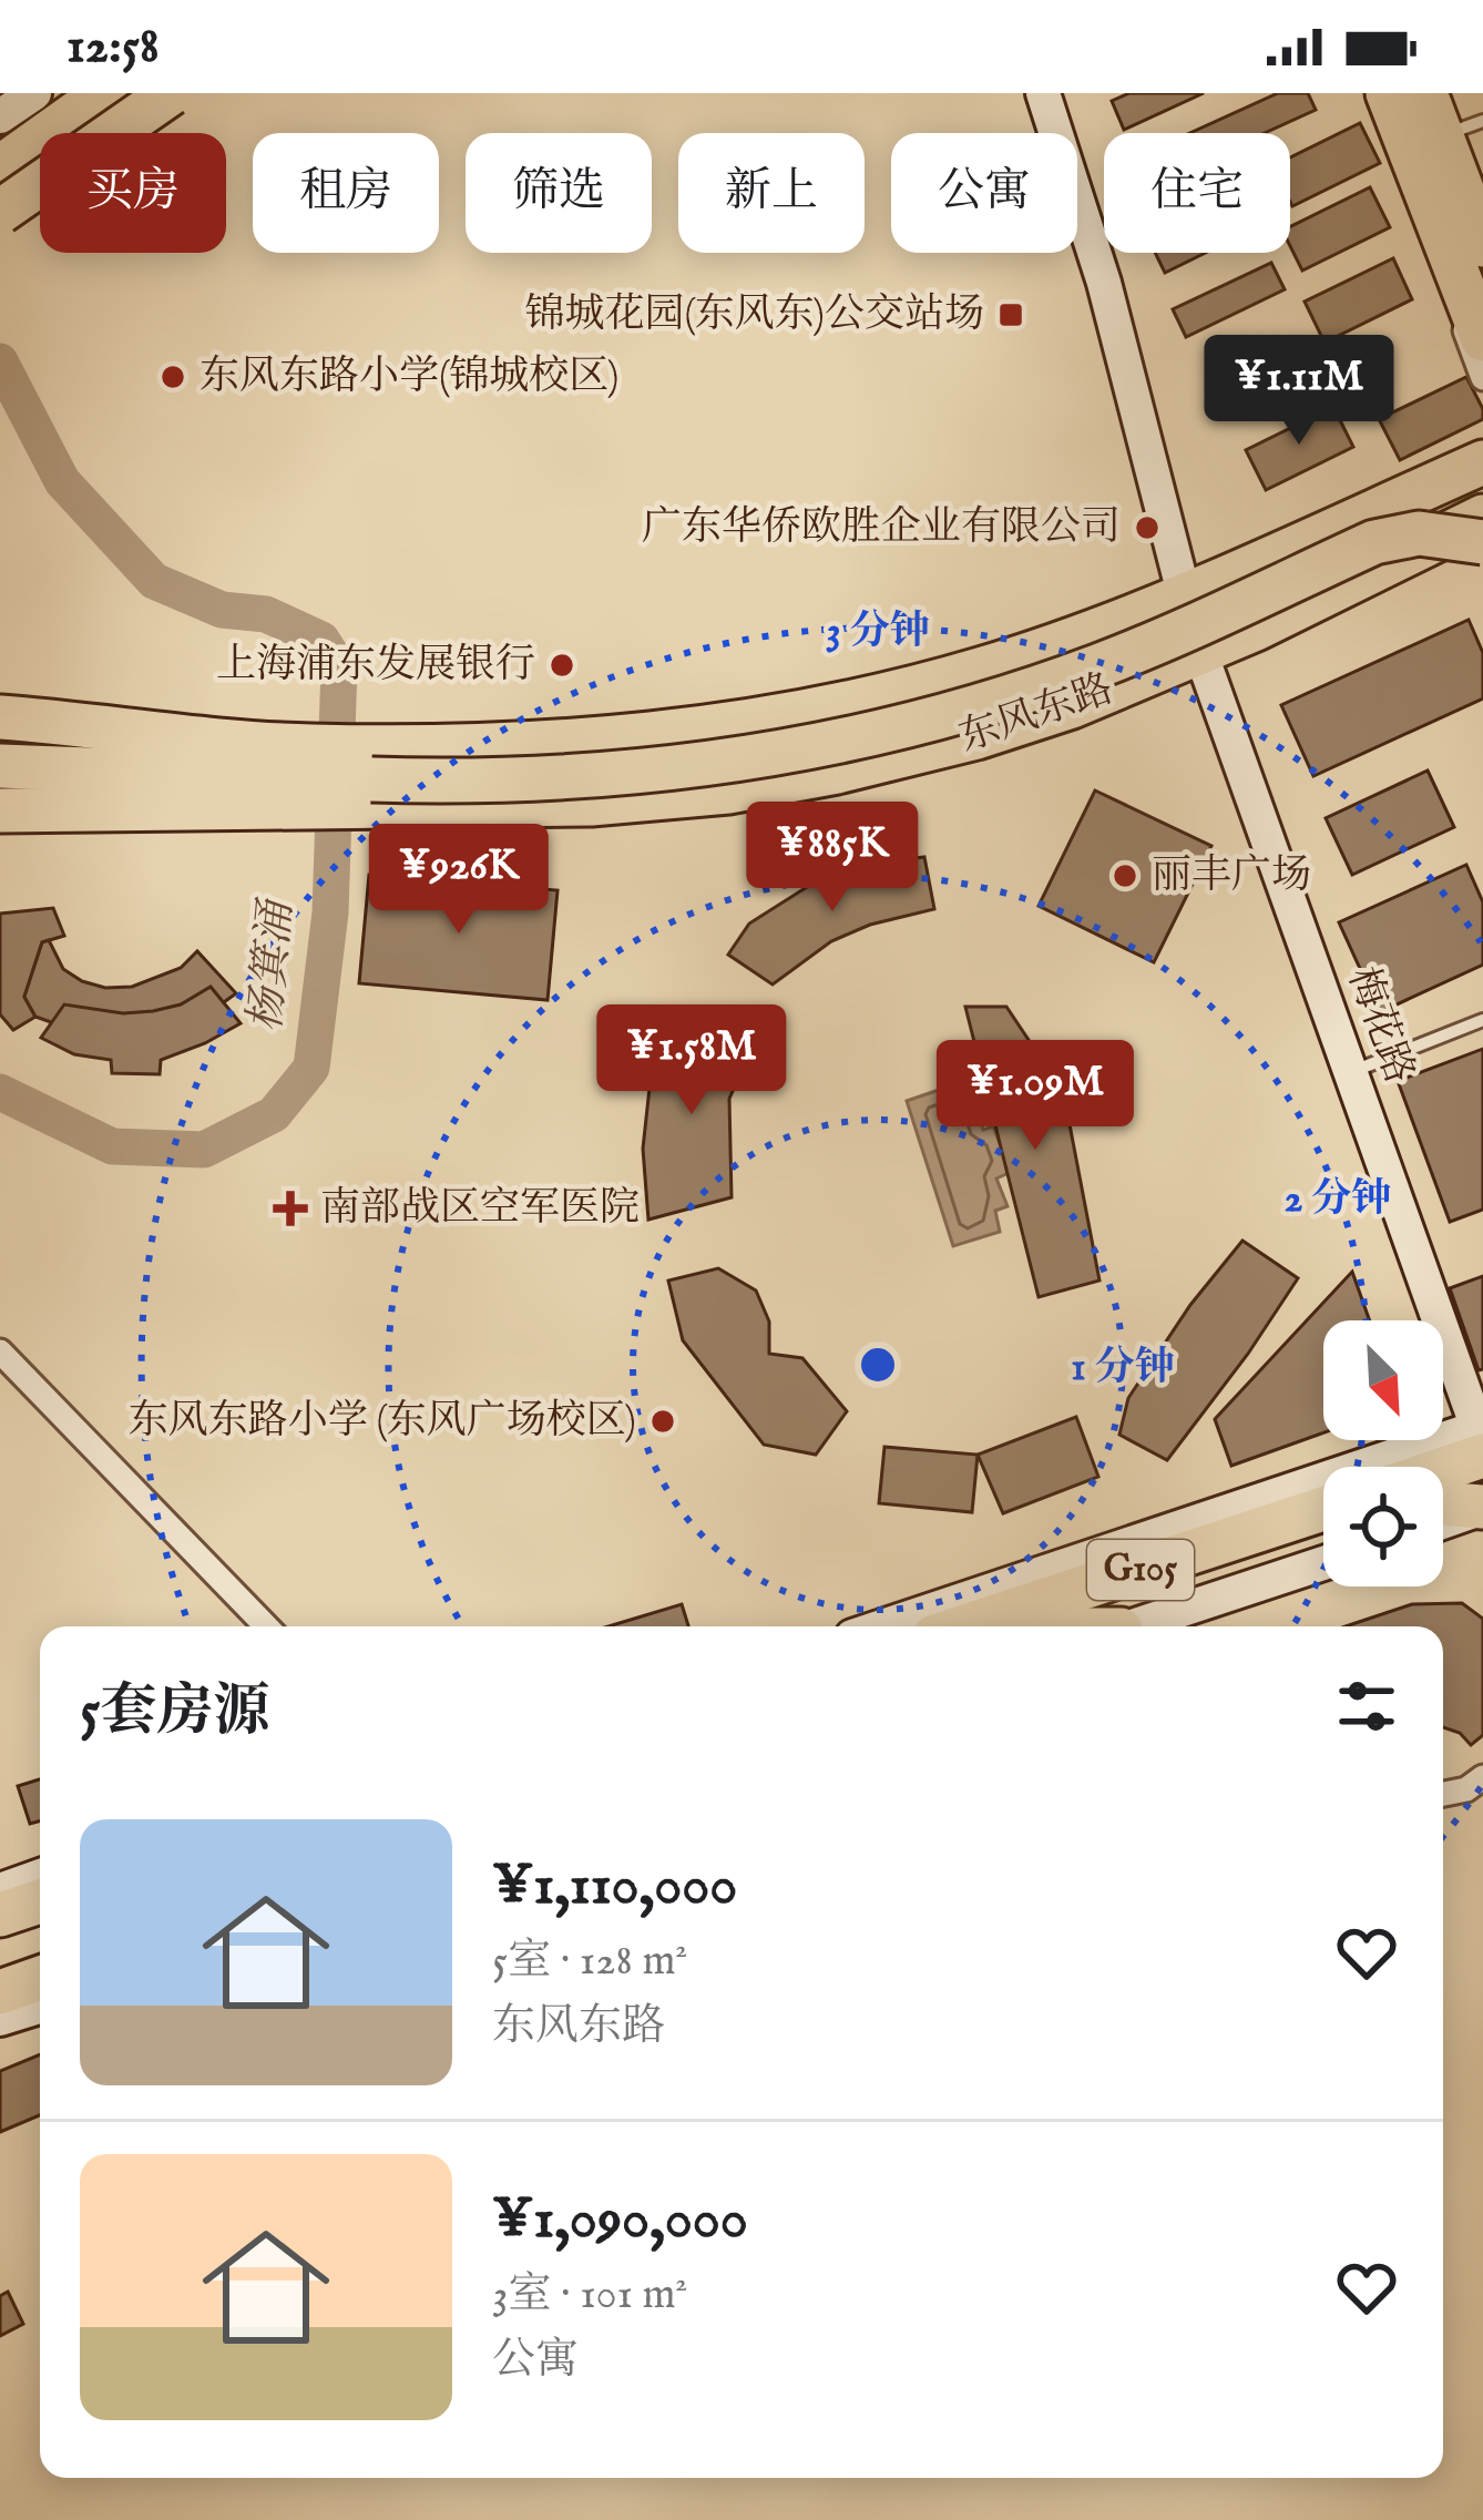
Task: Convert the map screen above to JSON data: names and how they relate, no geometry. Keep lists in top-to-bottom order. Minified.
{"streets":{"highway":["东风东路","G105"],"street":["梅花路"]},"crossings":[["东风东路","梅花路"]],"water":["杨箕涌"],"places":{"transit":["锦城花园(东风东)公交站场"],"other":["东风东路小学(锦城校区)","广东华侨欧胜企业有限公司","上海浦东发展银行","丽丰广场","东风东路小学 (东风广场校区)"],"health":["南部战区空军医院"]},"north":"bottom right","page":{"status":"12:58","chip":["买房","租房","筛选","新上","公寓","住宅"],"price":["¥1.11M","¥885K","¥926K","¥1.58M","¥1.09M"],"heading":"5套房源","list":[{"name":"¥1,110,000","note":"5室 · 128 m² · 东风东路"},{"name":"¥1,090,000","note":"3室 · 101 m² · 公寓"}]},"rings":["3 分钟","2 分钟","1 分钟"]}
